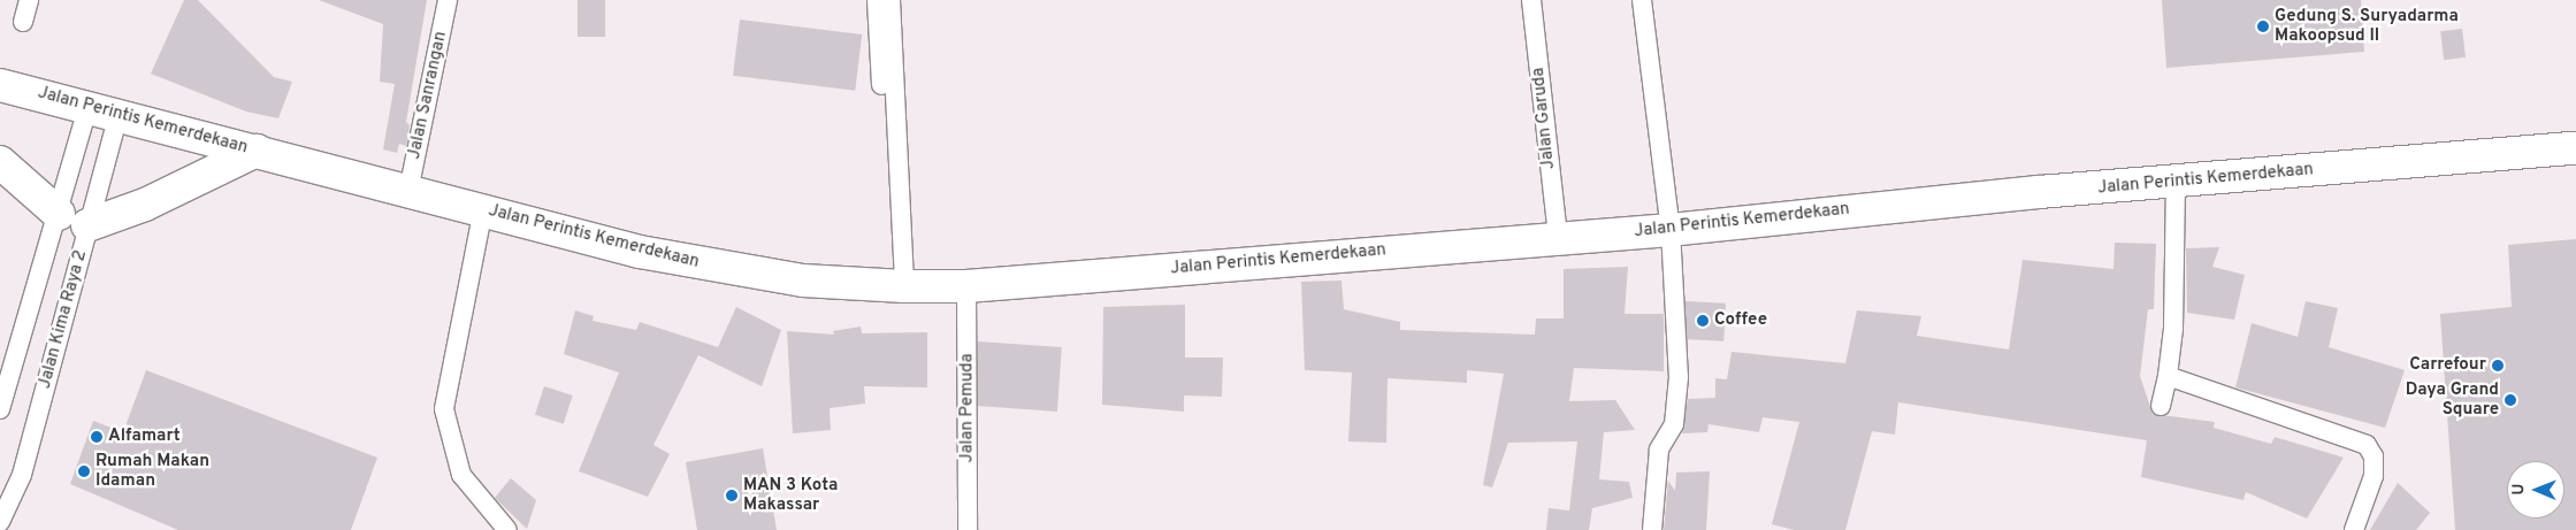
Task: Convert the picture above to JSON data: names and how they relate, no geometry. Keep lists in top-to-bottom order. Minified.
{"streets":{"highway":["Jalan Perintis Kemerdekaan"],"street":["Jalan Sanrangan","Jalan Garuda","Jalan Kima Raya 2","Jalan Pemuda"]},"crossings":[["Jalan Sanrangan","Jalan Perintis Kemerdekaan"],["Jalan Garuda","Jalan Perintis Kemerdekaan"],["Jalan Perintis Kemerdekaan","Jalan Kima Raya 2"],["Jalan Perintis Kemerdekaan","Jalan Pemuda"]],"places":["Gedung S. Suryadarma Makoopsud II","Coffee","Carrefour","Daya Grand Square","Alfamart","Rumah Makan Idaman","MAN 3 Kota Makassar"],"north":"left"}
